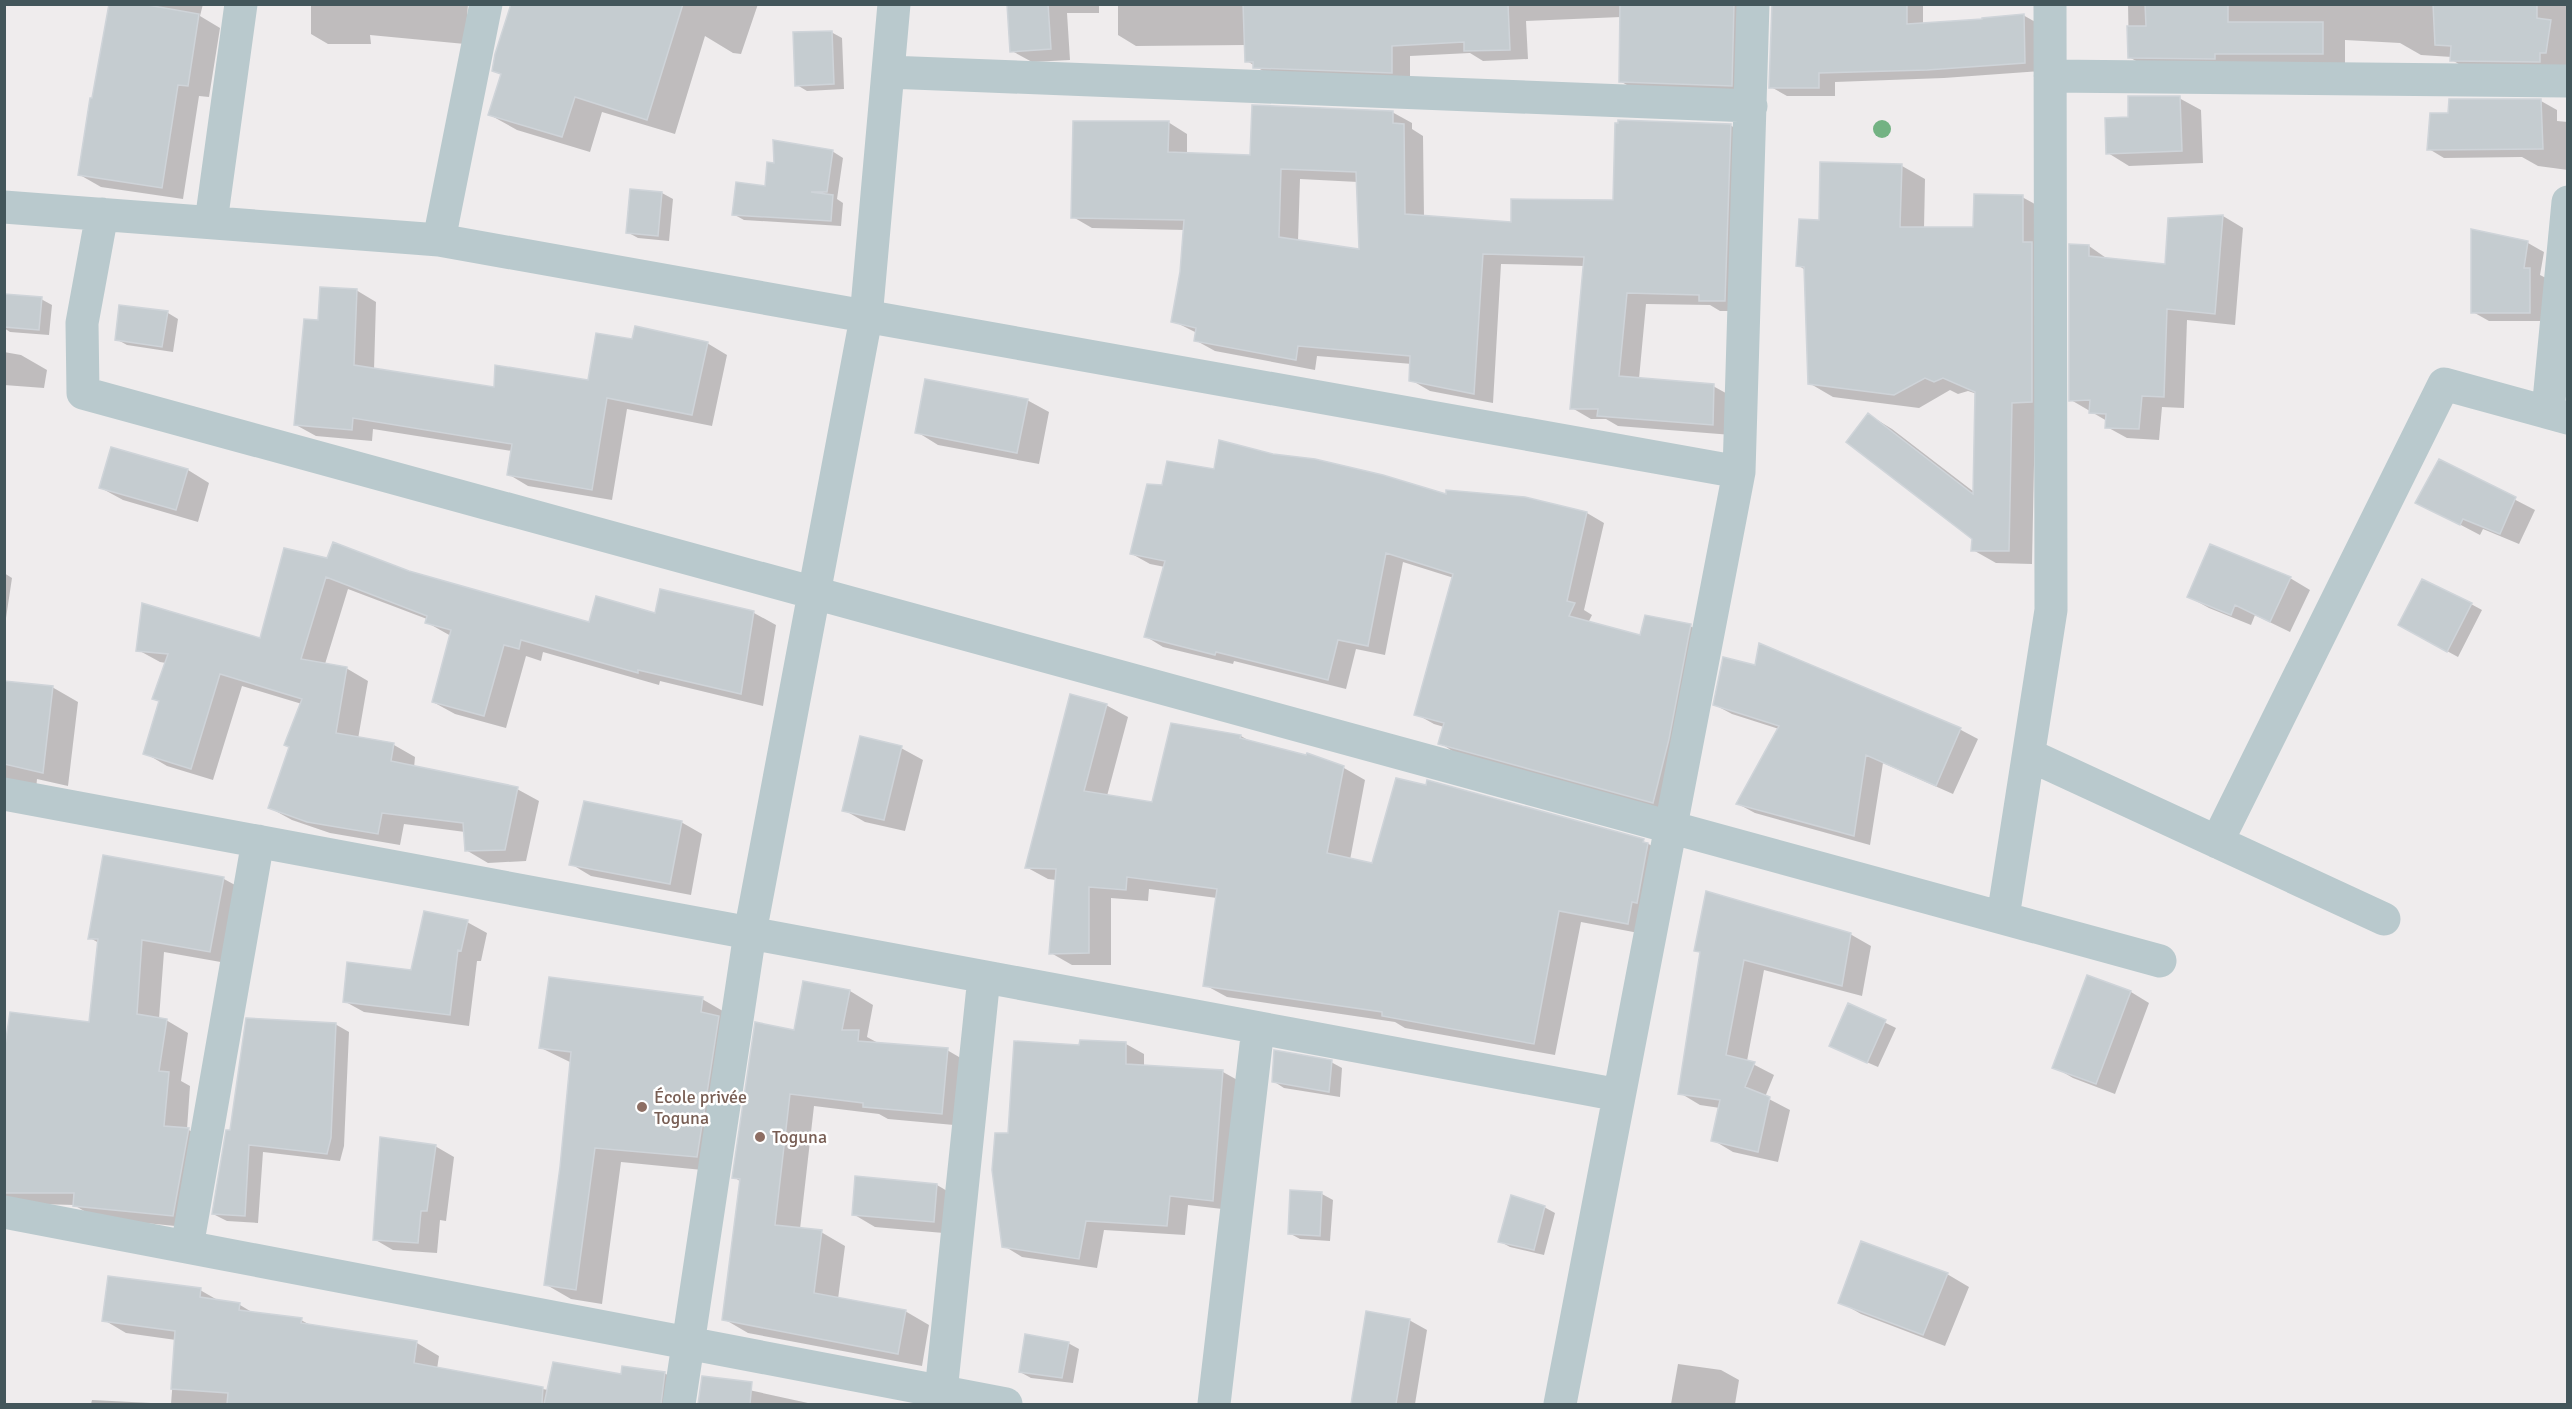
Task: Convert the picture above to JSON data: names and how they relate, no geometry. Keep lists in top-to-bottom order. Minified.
{"places":["École privée Toguna","Toguna"]}
